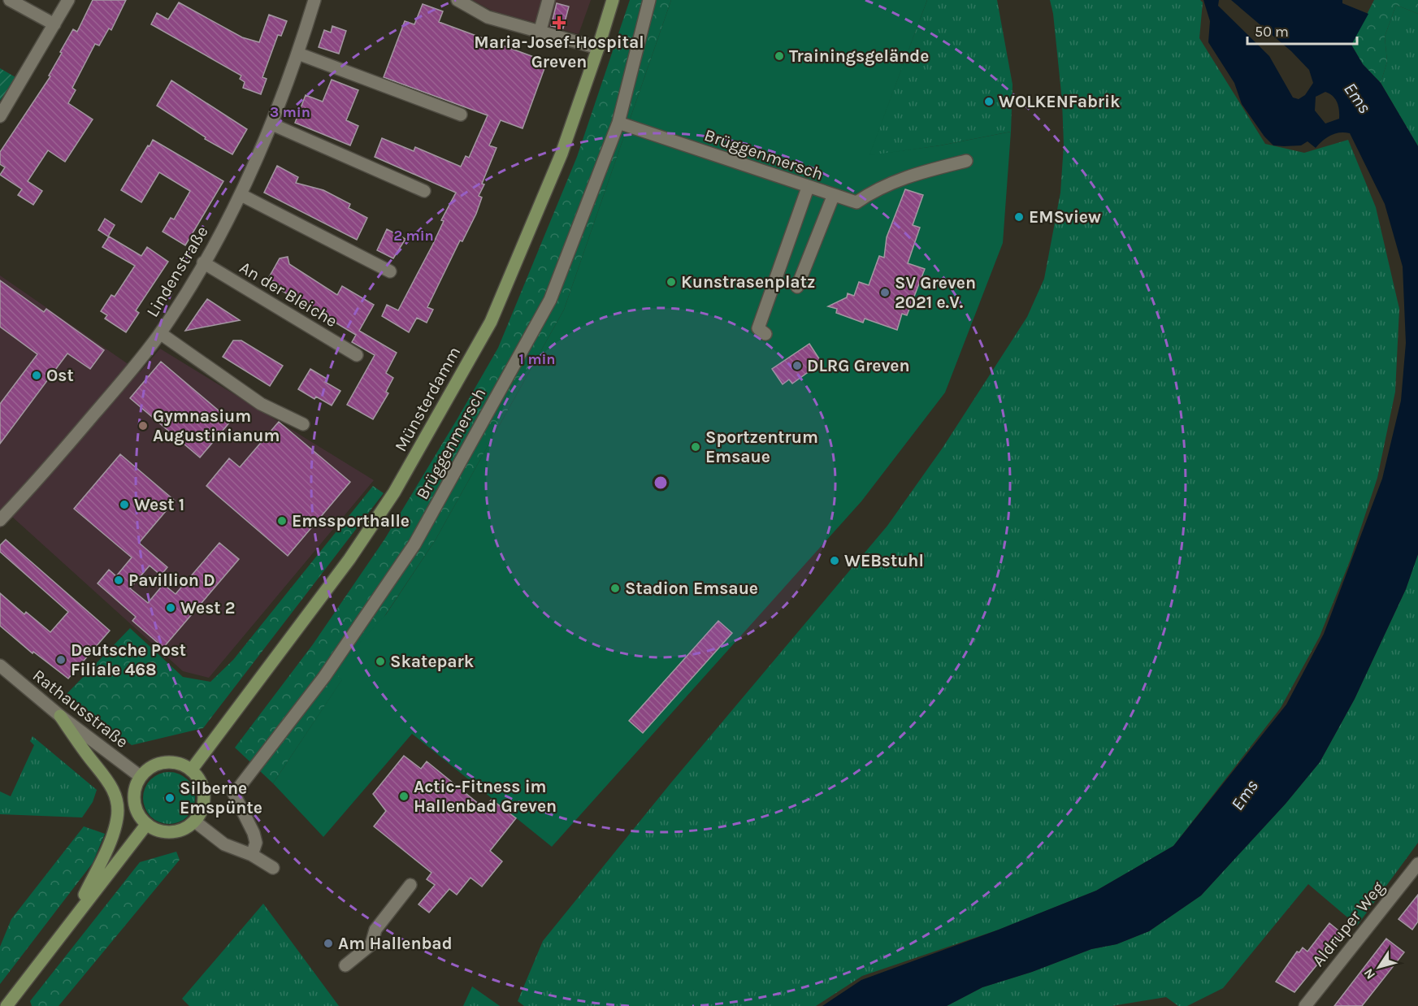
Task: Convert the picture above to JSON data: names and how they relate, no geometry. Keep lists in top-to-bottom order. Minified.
{"streets":{"main road":["Münsterdamm"],"street":["Brüggenmersch","Lindenstraße","An der Bleiche","Rathausstraße","Aldruper Weg"]},"crossings":[["Lindenstraße","An der Bleiche"],["Münsterdamm","Rathausstraße"]],"water":["Ems"],"places":{"health":["Maria-Josef-Hospital Greven"],"other":["Trainingsgelände","WOLKENFabrik","EMSview","Kunstrasenplatz","SV Greven 2021 e.V.","DLRG Greven","Ost","Gymnasium Augustinianum","Sportzentrum Emsaue","West 1","Emssporthalle","WEBstuhl","Pavillion D","Stadion Emsaue","West 2","Deutsche Post Filiale 468","Skatepark","Actic-Fitness im Hallenbad Greven","Silberne Emspünte","Am Hallenbad"]},"scale_bar":"50 m","north":"bottom left","rings":["3 min","2 min","1 min"]}
